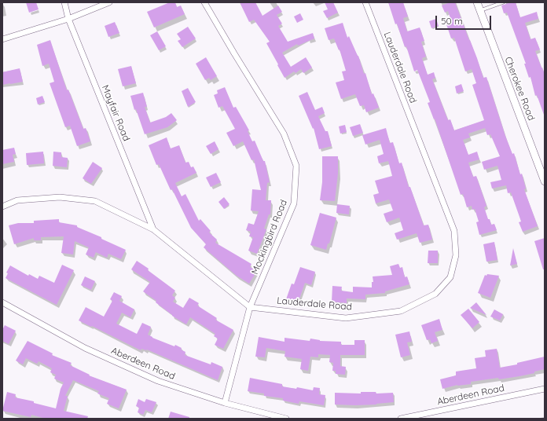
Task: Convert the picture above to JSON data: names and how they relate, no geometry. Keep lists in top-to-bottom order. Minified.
{"streets":{"street":["Lauderdale Road","Cherokee Road","Mayfair Road","Mockingbird Road","Aberdeen Road"]},"crossings":[["Lauderdale Road","Mockingbird Road"],["Mockingbird Road","Aberdeen Road"]],"scale_bar":"50 m"}
